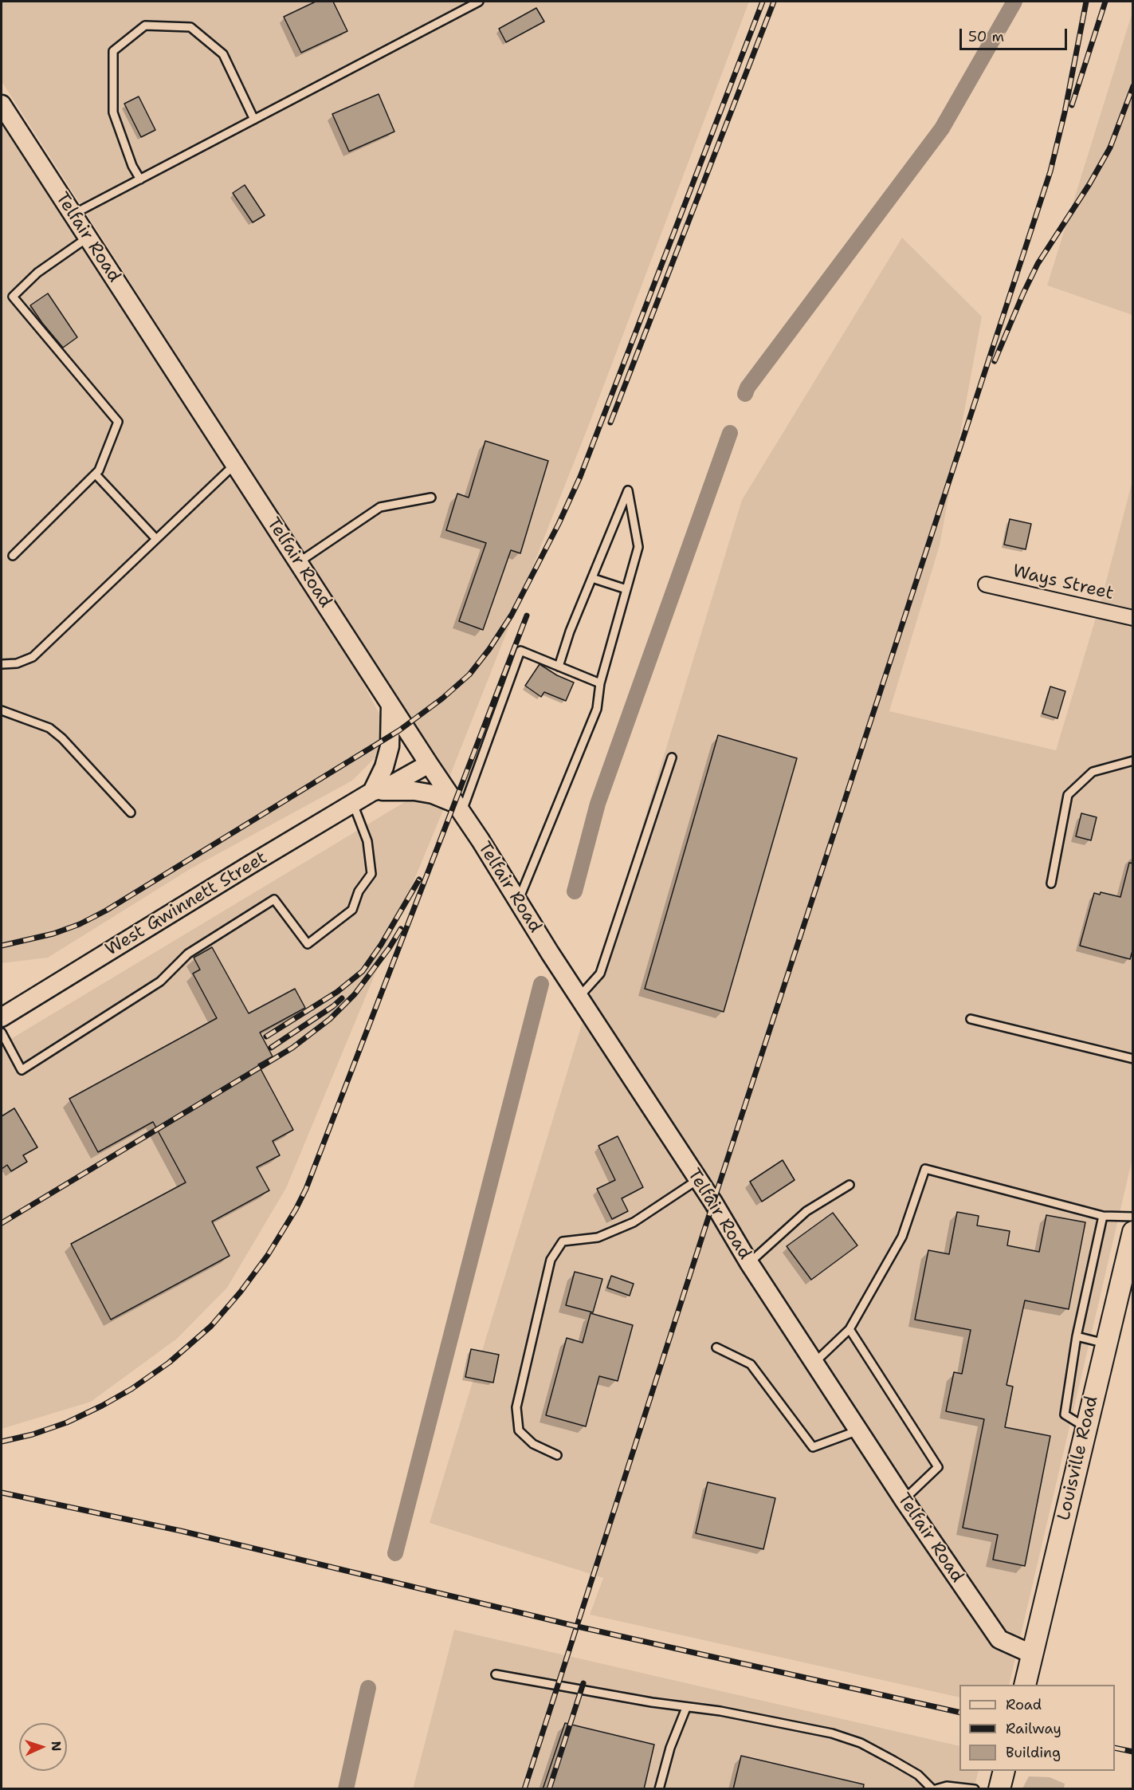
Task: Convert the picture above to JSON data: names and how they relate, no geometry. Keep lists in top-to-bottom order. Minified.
{"streets":{"main road":["Louisville Road"],"street":["Telfair Road","Ways Street","West Gwinnett Street"]},"crossings":[["Telfair Road","West Gwinnett Street"],["Telfair Road","Louisville Road"]],"legend":["Road","Railway","Building"],"scale_bar":"50 m","north":"right"}
